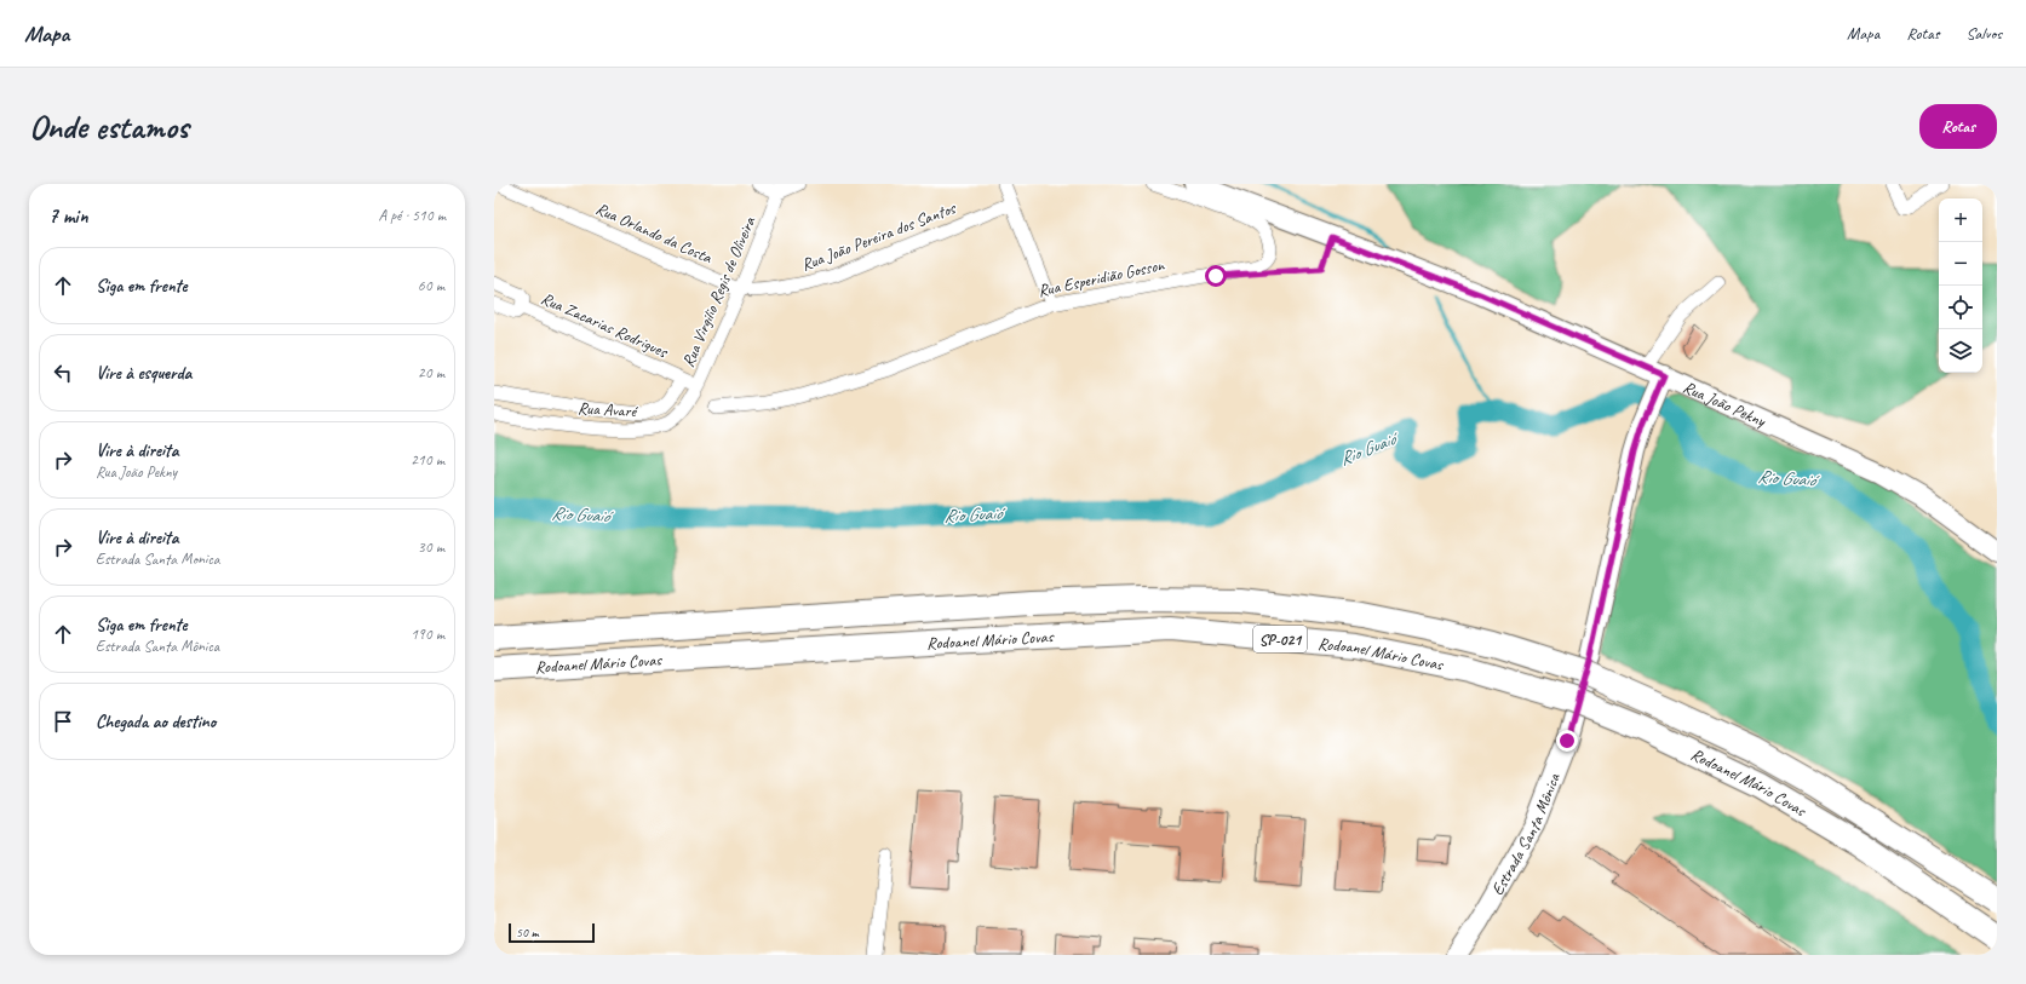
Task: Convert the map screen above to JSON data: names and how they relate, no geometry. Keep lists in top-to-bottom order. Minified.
{"streets":{"highway":["Rodoanel Mário Covas","SP-021"],"main road":["Rua João Pekny","Estrada Santa Mônica"],"street":["Rua Orlando da Costa","Rua João Pereira dos Santos","Rua Esperidião Gosson","Rua Virgilio Regis de Oliveira","Rua Zacarias Rodrigues","Rua Avaré"]},"crossings":[["Rua Orlando da Costa","Rua João Pereira dos Santos"],["Rua Orlando da Costa","Rua Virgilio Regis de Oliveira"],["Rua João Pereira dos Santos","Rua Virgilio Regis de Oliveira"],["Rua Virgilio Regis de Oliveira","Rua Zacarias Rodrigues"],["Rua Virgilio Regis de Oliveira","Rua Avaré"],["Rua Zacarias Rodrigues","Rua Avaré"],["Rua João Pekny","Estrada Santa Mônica"]],"water":["Rio Guaió"],"scale_bar":"50 m","page":{"header":"Mapa","nav":["Mapa","Rotas","Salvos"],"buttons":"Rotas","title":"Onde estamos","heading":["7 min","A pé · 510 m"],"map_buttons":["+","−"],"list":[["Siga em frente","60 m"],["Vire à esquerda","20 m"],["Vire à direita","Rua João Pekny","210 m"],["Vire à direita","Estrada Santa Monica","30 m"],["Siga em frente","Estrada Santa Mônica","190 m"],"Chegada ao destino"],"scale":"50 m"}}
